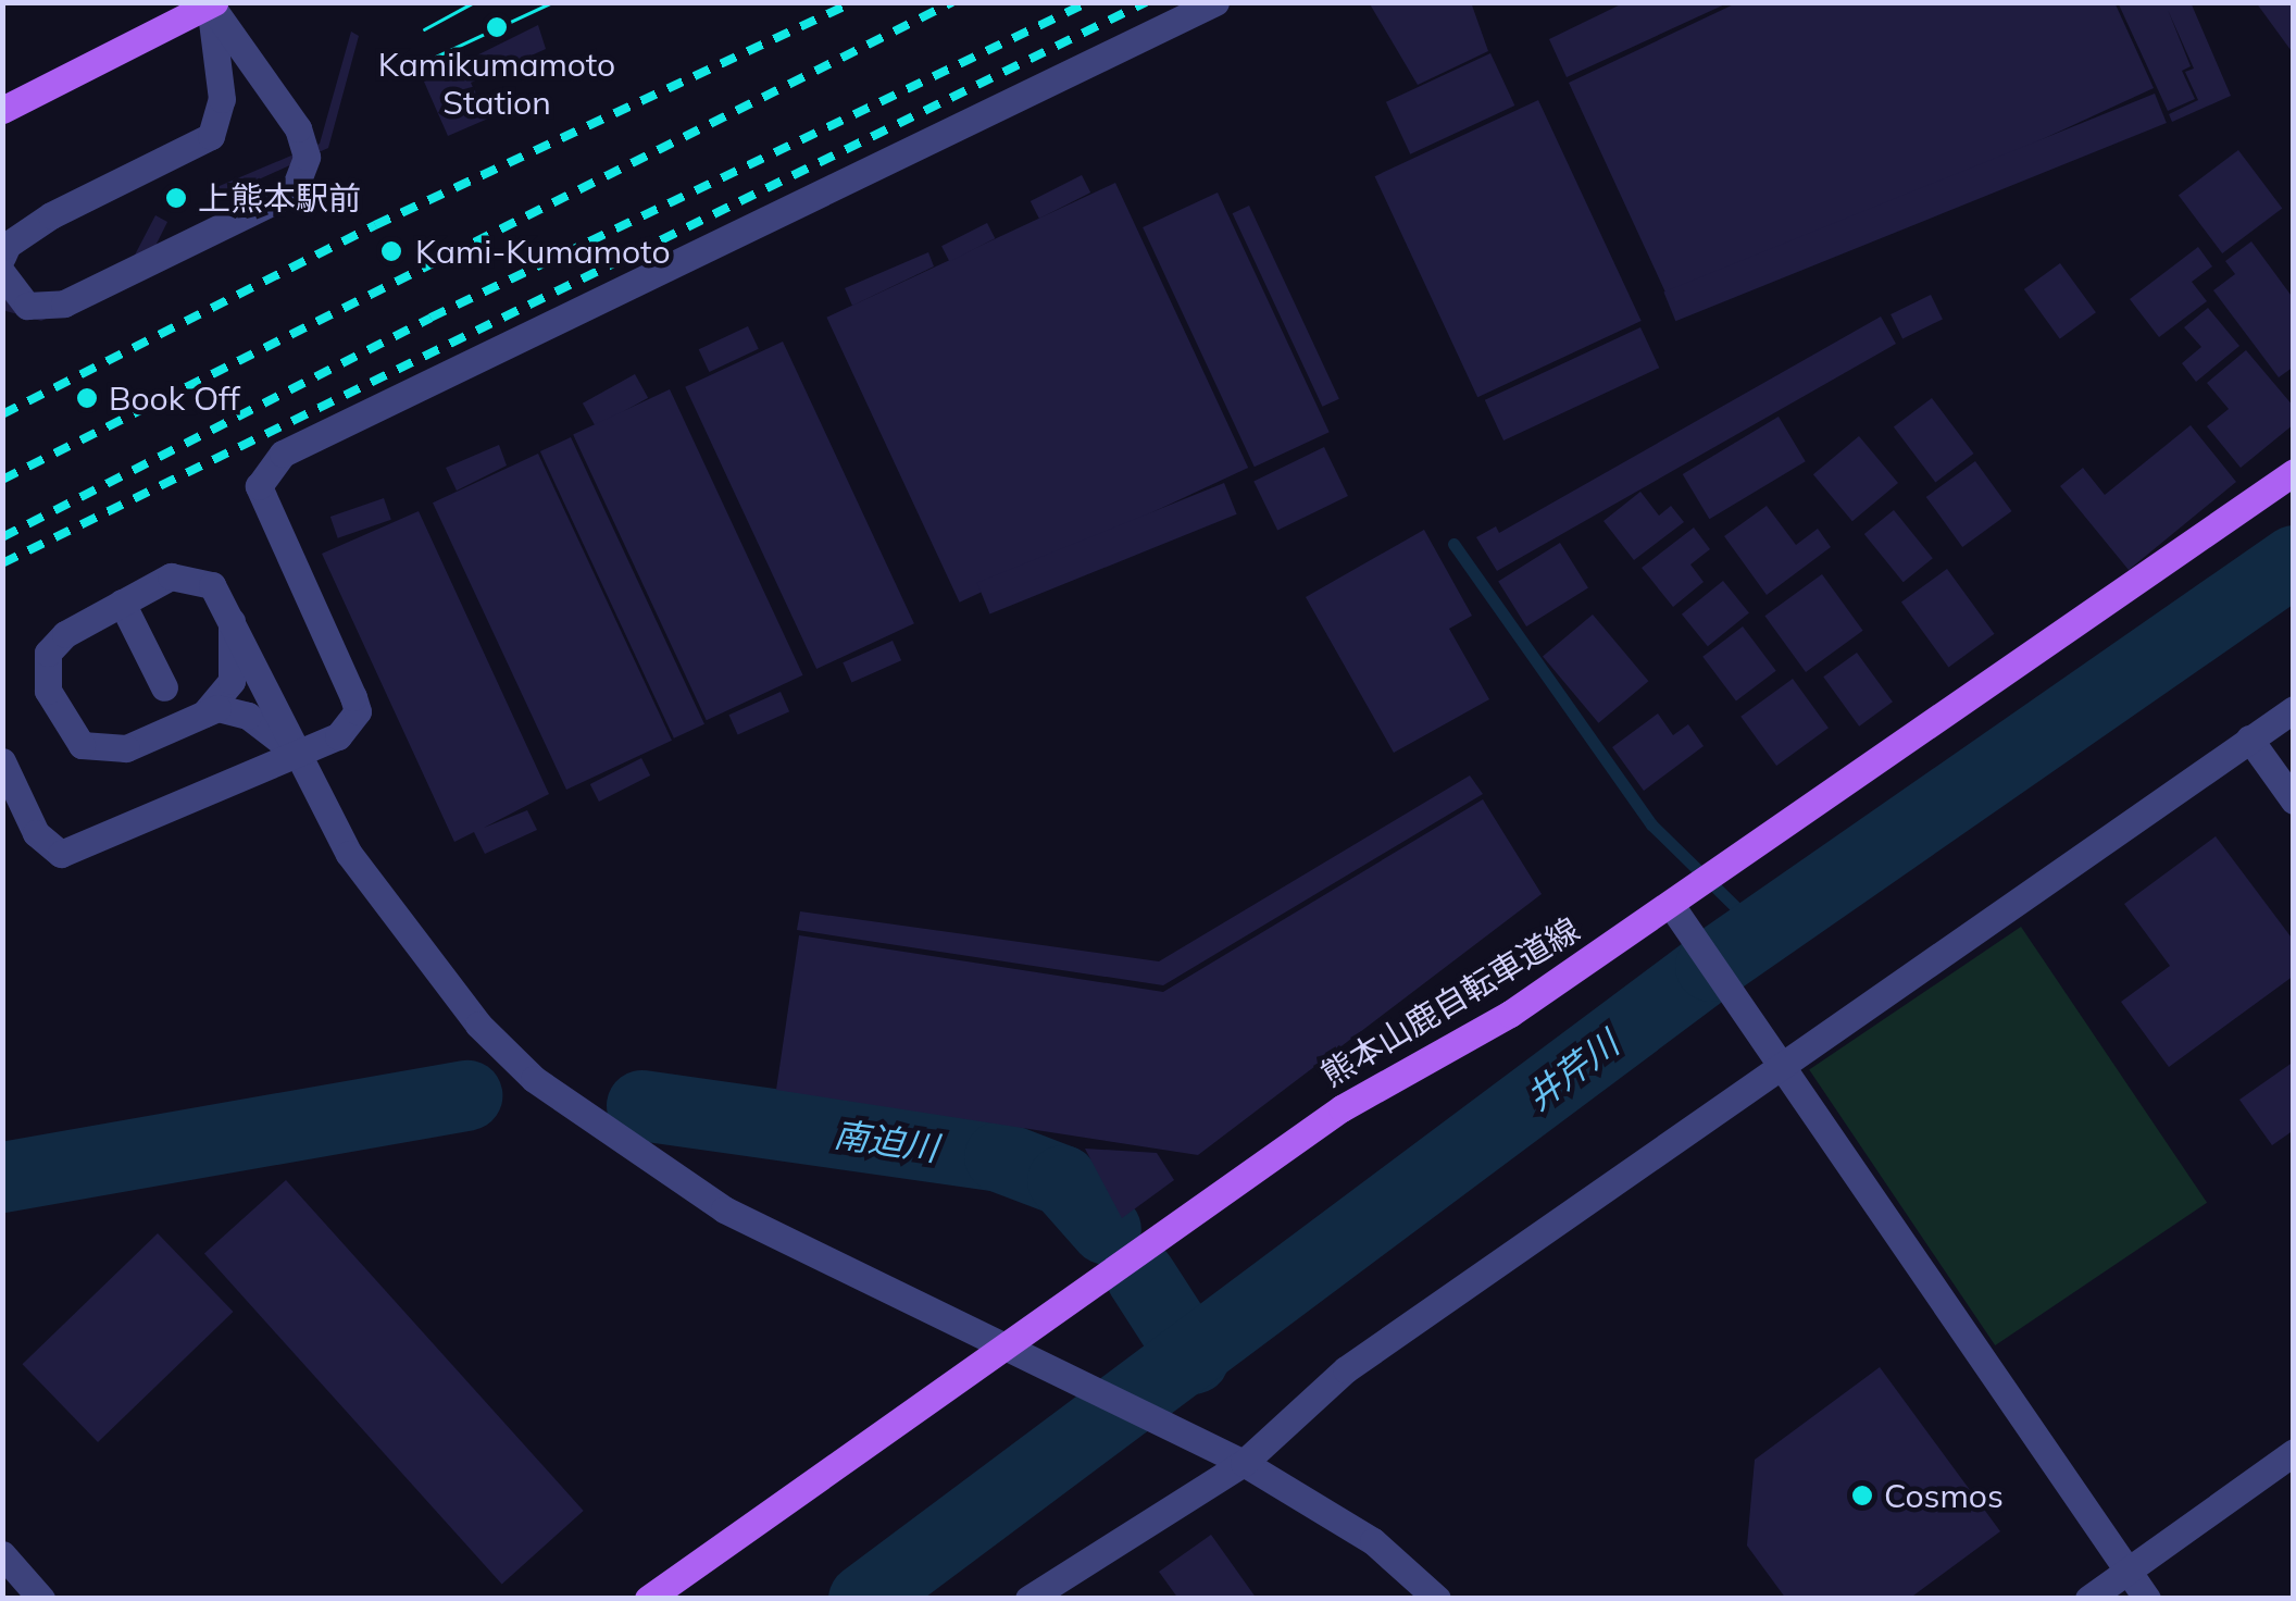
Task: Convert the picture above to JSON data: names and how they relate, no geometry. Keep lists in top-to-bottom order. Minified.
{"streets":{"main road":["熊本山鹿自転車道線"]},"water":["井芹川","南迫川"],"places":["Kamikumamoto Station","上熊本駅前","Kami-Kumamoto","Book Off","Cosmos"]}
